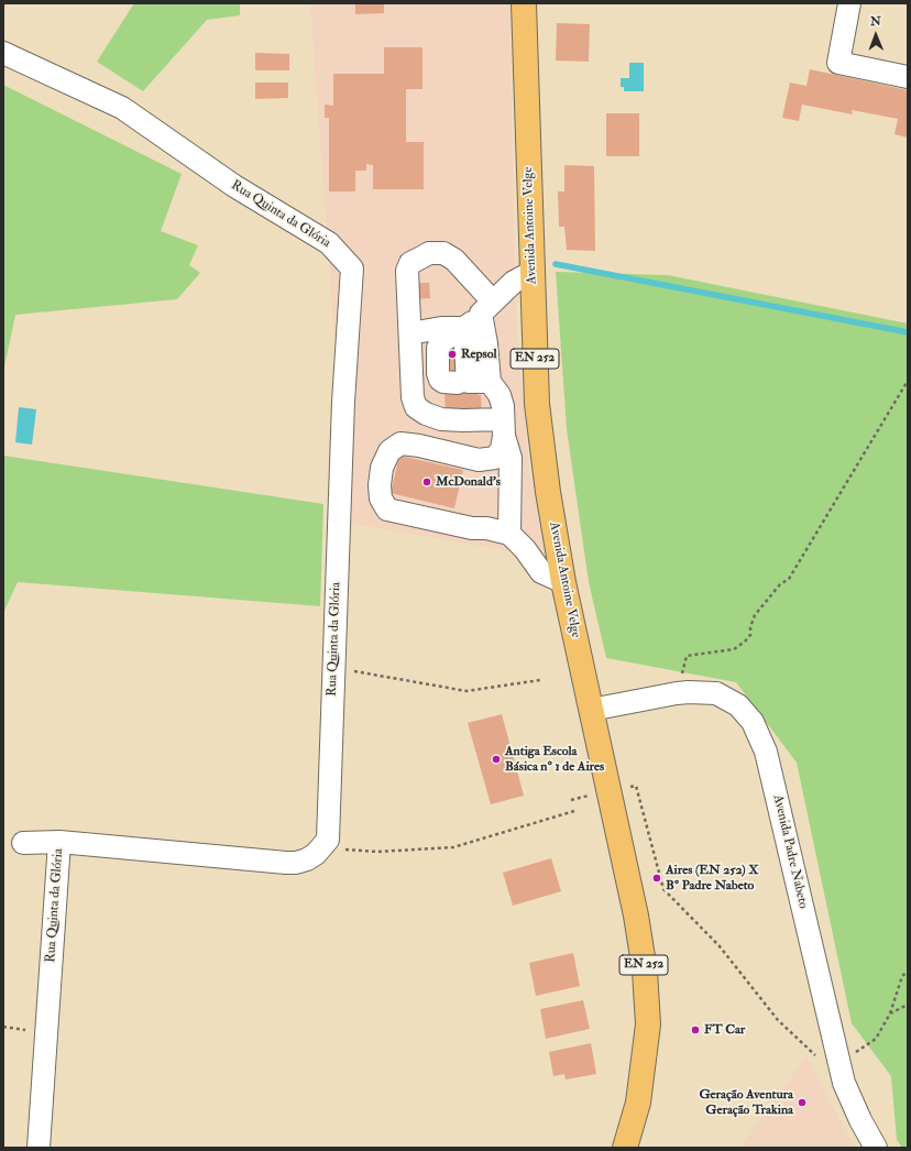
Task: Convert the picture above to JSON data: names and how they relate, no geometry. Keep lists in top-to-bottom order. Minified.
{"streets":{"main road":["Avenida Antoine Velge","EN 252"],"street":["Rua Quinta da Glória","Avenida Padre Nabeto"]},"crossings":[["Avenida Antoine Velge","Avenida Padre Nabeto"]],"places":["Repsol","McDonald's","Antiga Escola Básica nº 1 de Aires","Aires (EN 252) X Bº Padre Nabeto","FT Car","Geração Aventura Geração Trakina"],"north":"top"}
